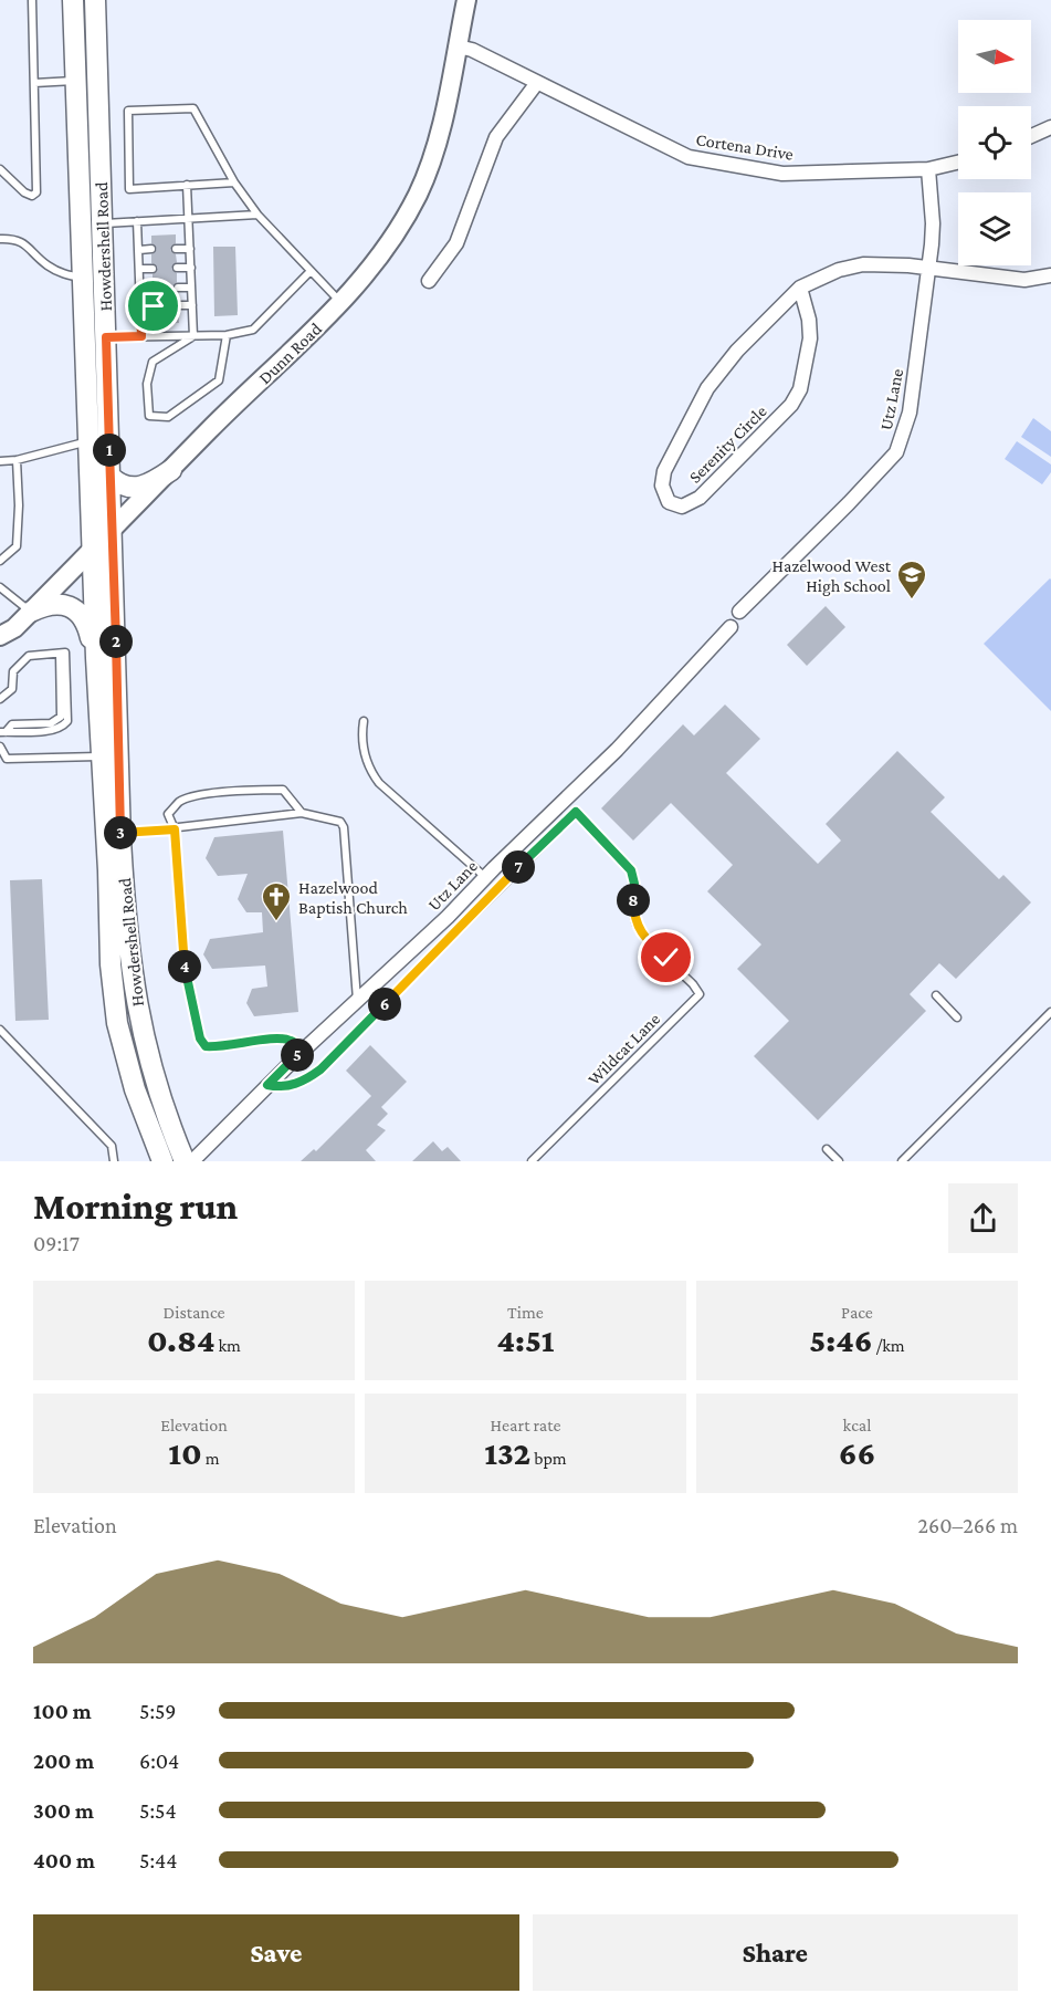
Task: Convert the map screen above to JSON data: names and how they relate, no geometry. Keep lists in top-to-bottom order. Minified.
{"streets":{"main road":["Howdershell Road"],"street":["Cortena Drive","Dunn Road","Utz Lane","Serenity Circle"],"lane":["Wildcat Lane"]},"crossings":[["Cortena Drive","Dunn Road"],["Cortena Drive","Utz Lane"],["Howdershell Road","Dunn Road"],["Utz Lane","Serenity Circle"],["Utz Lane","Wildcat Lane"]],"places":{"school or university":["Hazelwood West High School"],"church":["Hazelwood Baptish Church"]},"north":"right","page":{"pins":["1","2","3","7","8","4","6","5"],"heading":["Morning run","09:17"],"stats":[["Distance","0.84 km"],["Time","4:51"],["Pace","5:46 /km"],["Elevation","10 m"],["Heart rate","132 bpm"],["kcal","66"]],"chart":["Elevation","260–266 m"],"list":[{"name":"100 m","note":"5:59"},{"name":"200 m","note":"6:04"},{"name":"300 m","note":"5:54"},{"name":"400 m","note":"5:44"}],"buttons":["Save","Share"]}}
